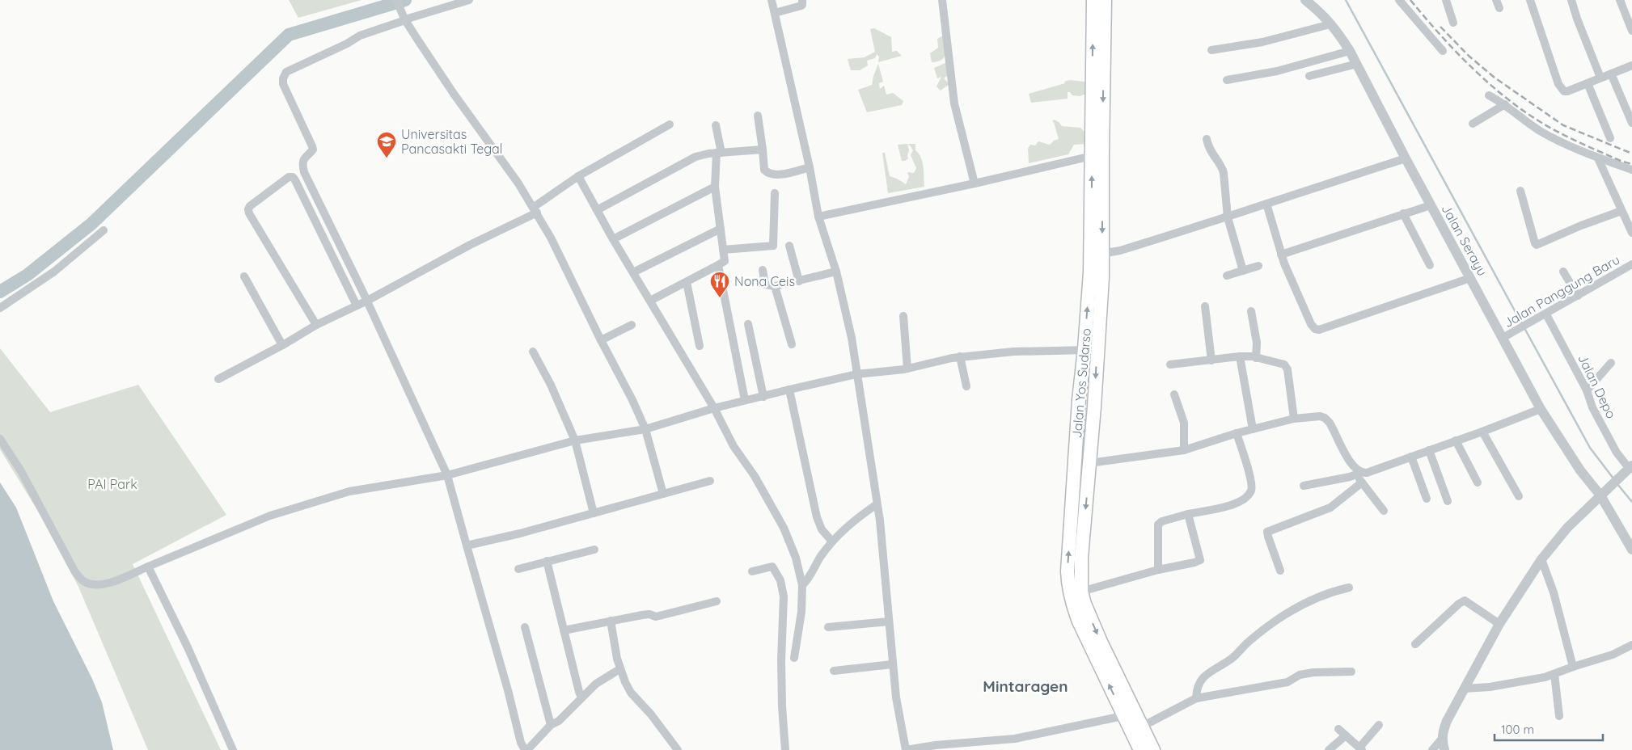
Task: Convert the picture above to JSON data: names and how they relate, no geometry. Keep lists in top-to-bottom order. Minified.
{"streets":{"highway":["Jalan Yos Sudarso"],"street":["Jalan Serayu","Jalan Panggung Baru","Jalan Depo"]},"crossings":[["Jalan Serayu","Jalan Panggung Baru"],["Jalan Panggung Baru","Jalan Depo"]],"districts":["Mintaragen"],"parks":["PAI Park"],"places":{"school or university":["Universitas Pancasakti Tegal"],"restaurant":["Nona Ceis"]},"scale_bar":"100 m"}
